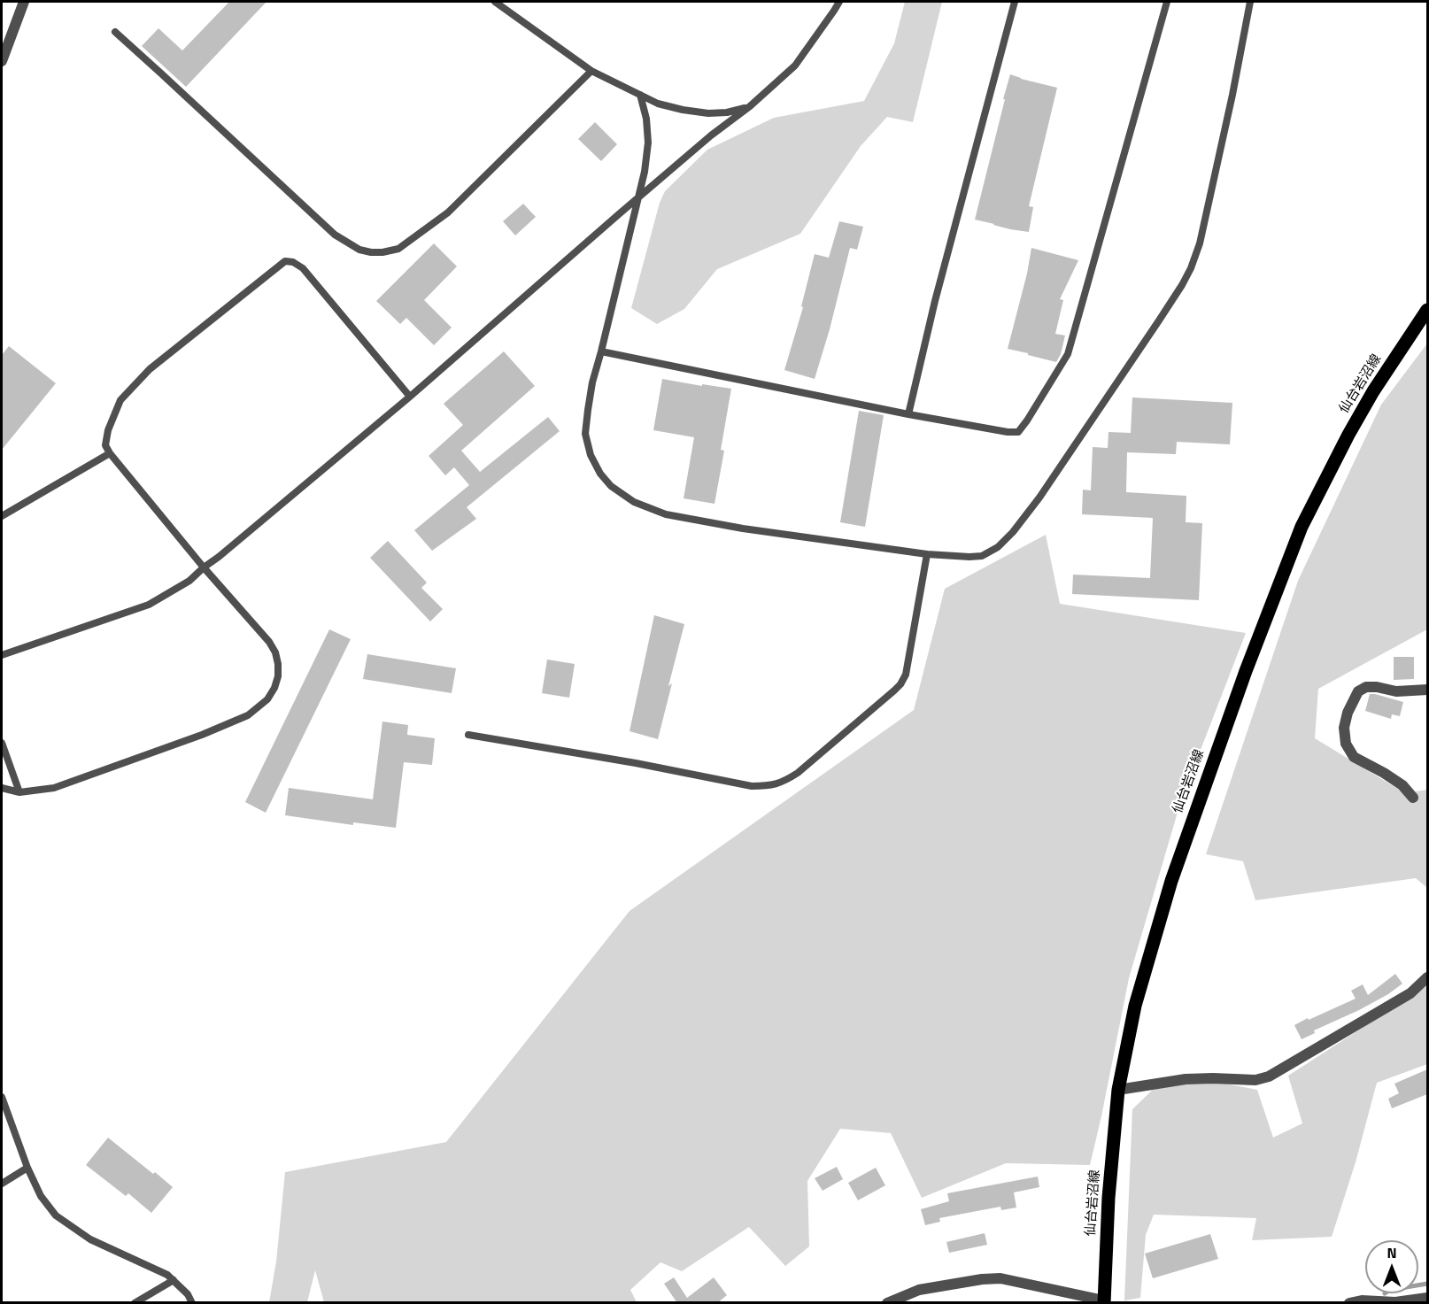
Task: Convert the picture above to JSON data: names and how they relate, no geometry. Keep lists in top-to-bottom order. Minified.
{"streets":{"main road":["仙台岩沼線"]},"north":"top"}
